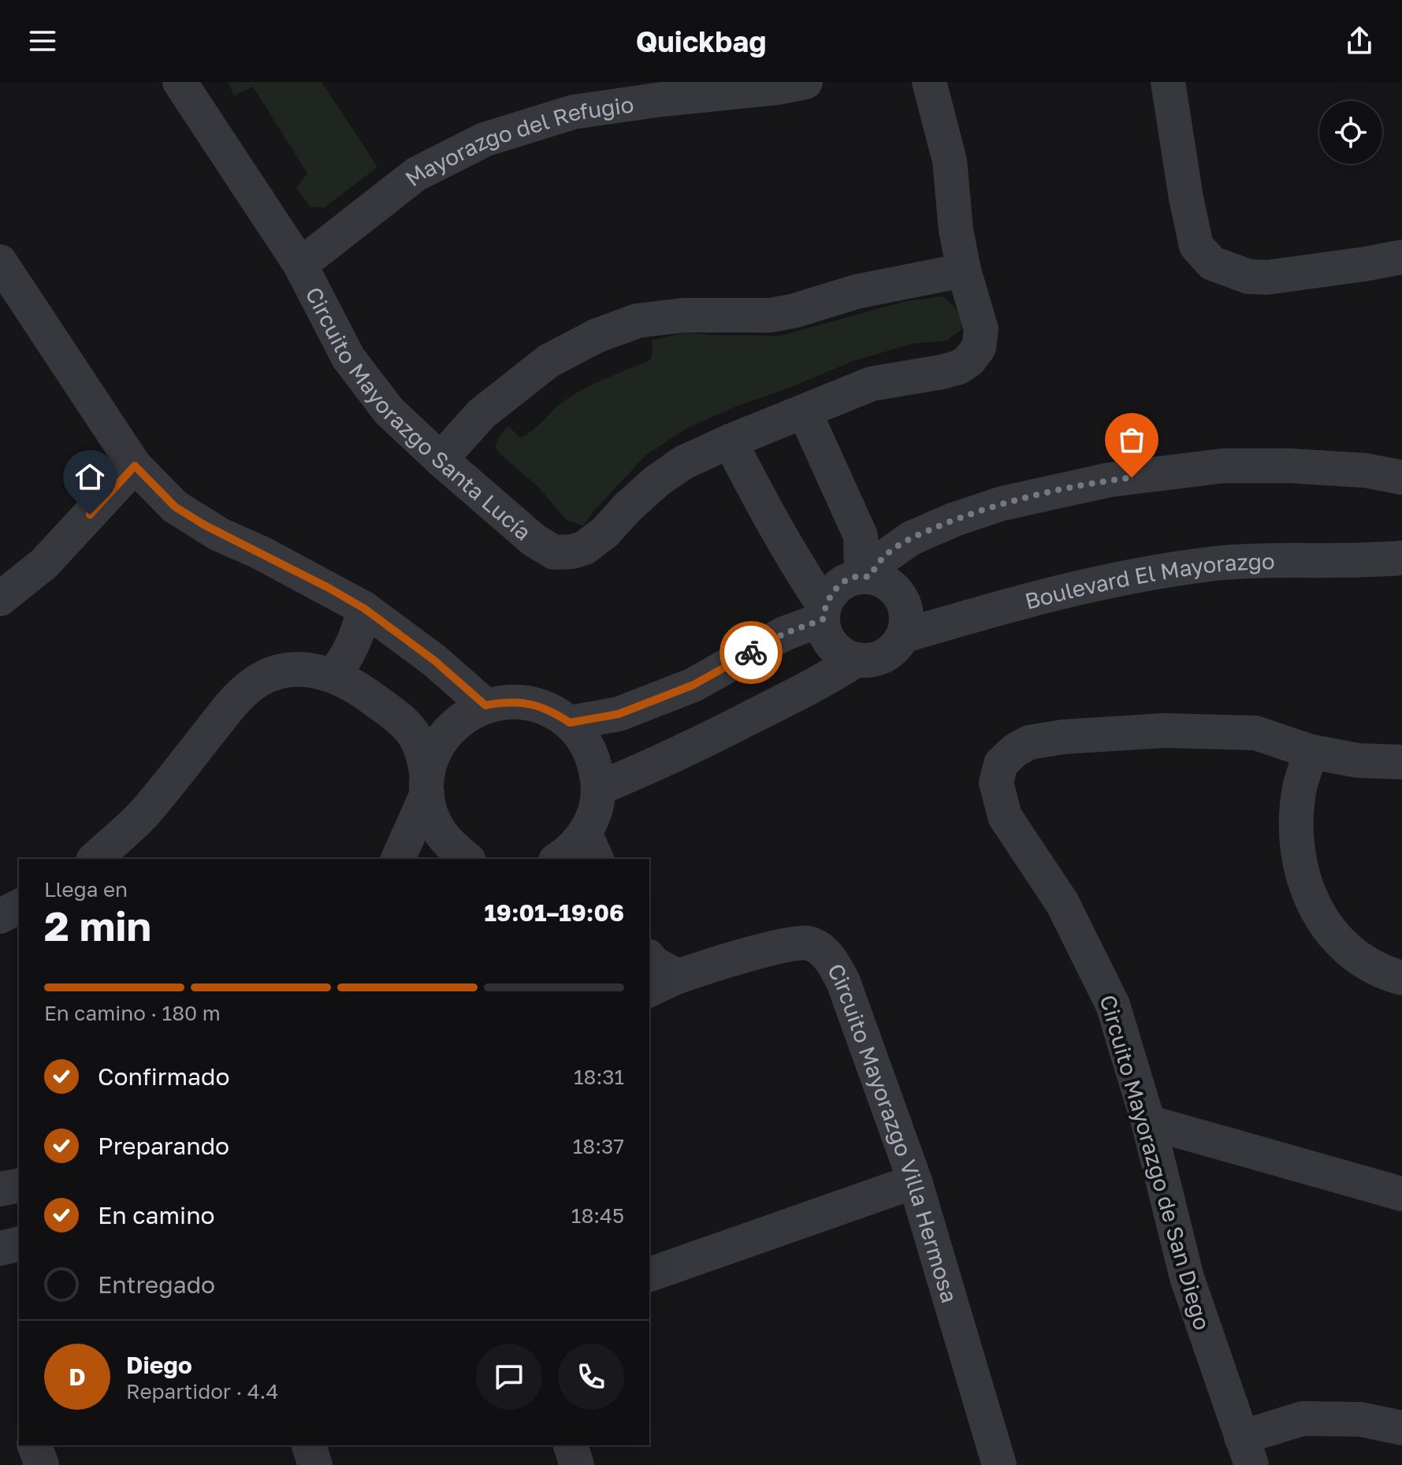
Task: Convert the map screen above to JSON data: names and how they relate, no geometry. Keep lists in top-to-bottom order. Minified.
{"streets":{"street":["Mayorazgo del Refugio","Circuito Mayorazgo Santa Lucía","Boulevard El Mayorazgo","Circuito Mayorazgo Villa Hermosa","Circuito Mayorazgo de San Diego"]},"crossings":[["Mayorazgo del Refugio","Circuito Mayorazgo Santa Lucía"]],"page":{"header":"Quickbag","heading":["2 min","Llega en","19:01–19:06"],"panel":["Diego","Repartidor · 4.4"],"bar":"En camino · 180 m","list":[["Confirmado","18:31"],["Preparando","18:37"],["En camino","18:45"],"Entregado"],"round":"D"}}
